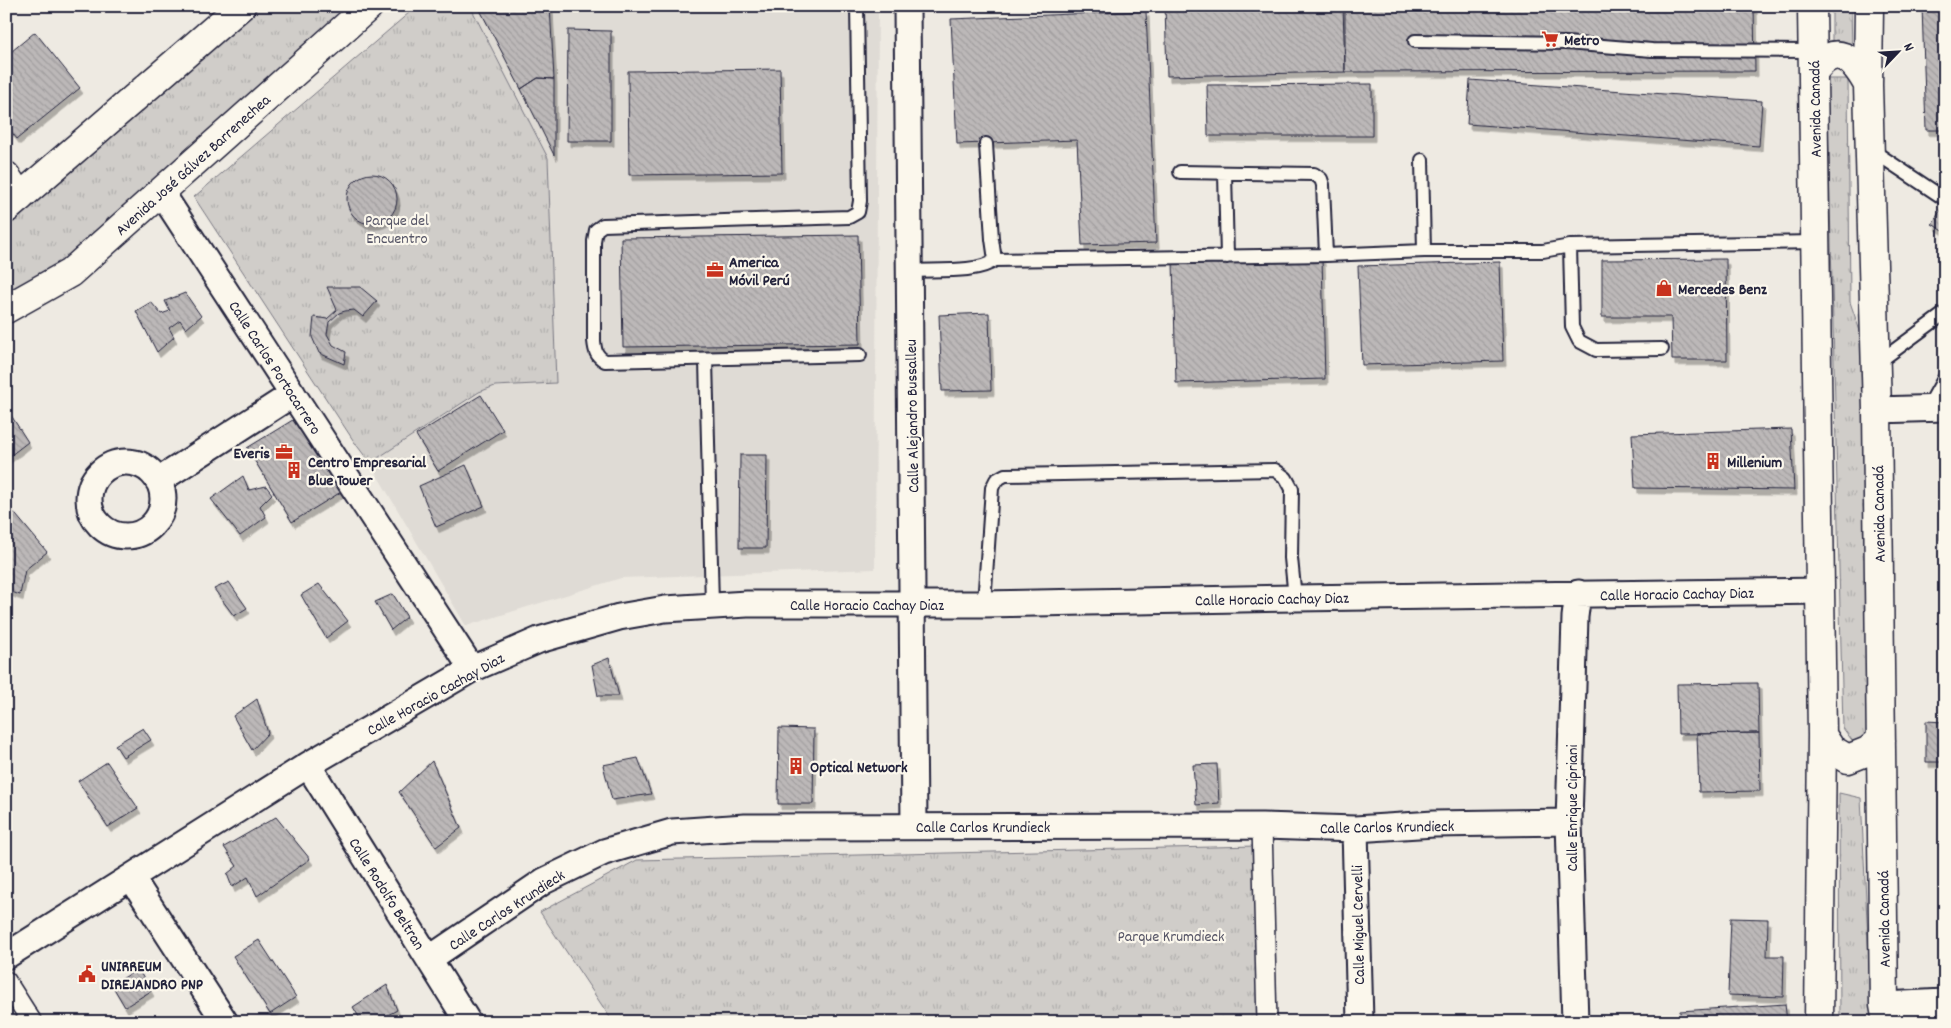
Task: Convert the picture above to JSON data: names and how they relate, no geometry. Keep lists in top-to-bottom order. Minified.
{"streets":{"main road":["Avenida Canadá","Avenida José Gálvez Barrenechea"],"street":["Calle Carlos Portocarrero","Calle Alejandro Bussalleu","Calle Horacio Cachay Diaz","Calle Enrique Cipriani","Calle Carlos Krundieck","Calle Rodolfo Beltran","Calle Miguel Cervelli"]},"crossings":[["Avenida Canadá","Calle Horacio Cachay Diaz"],["Avenida José Gálvez Barrenechea","Calle Carlos Portocarrero"],["Calle Carlos Portocarrero","Calle Horacio Cachay Diaz"],["Calle Alejandro Bussalleu","Calle Horacio Cachay Diaz"],["Calle Alejandro Bussalleu","Calle Carlos Krundieck"],["Calle Horacio Cachay Diaz","Calle Enrique Cipriani"],["Calle Horacio Cachay Diaz","Calle Rodolfo Beltran"],["Calle Enrique Cipriani","Calle Carlos Krundieck"],["Calle Carlos Krundieck","Calle Rodolfo Beltran"],["Calle Carlos Krundieck","Calle Miguel Cervelli"]],"parks":["Parque del Encuentro","Parque Krumdieck"],"places":{"supermarket":["Metro"],"office":["America Móvil Perú","Everis"],"shop":["Mercedes Benz"],"building":["Millenium","Centro Empresarial Blue Tower","Optical Network"],"public building":["UNIRREUM DIREJANDRO PNP"]},"north":"top right"}
